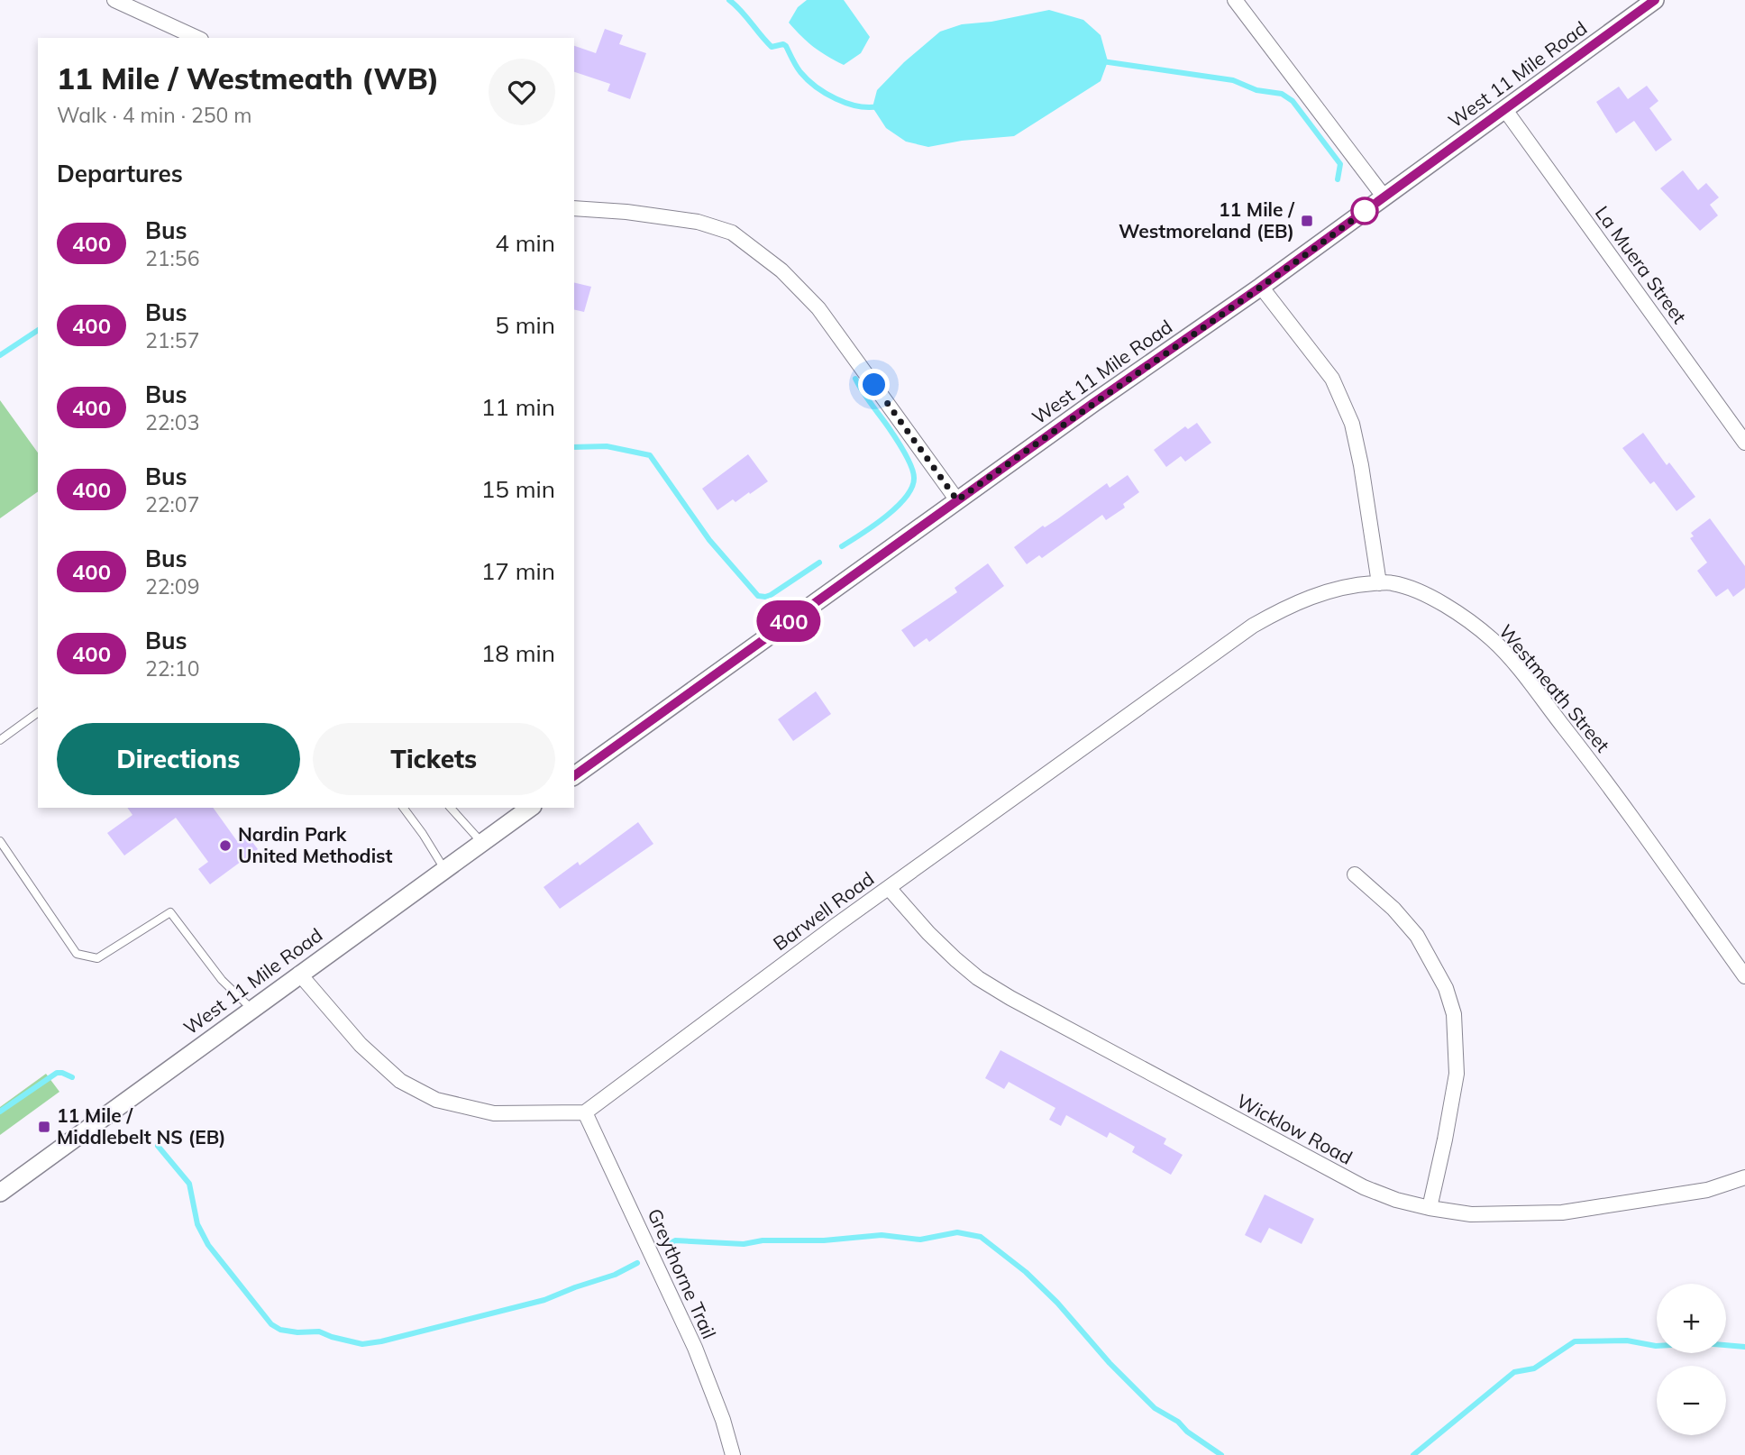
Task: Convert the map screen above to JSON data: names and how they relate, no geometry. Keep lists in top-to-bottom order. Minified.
{"streets":{"street":["West 11 Mile Road","La Muera Street","Westmeath Street","Barwell Road","Wicklow Road","Greythorne Trail"]},"crossings":[["West 11 Mile Road","La Muera Street"],["Westmeath Street","Barwell Road"],["Barwell Road","Wicklow Road"],["Barwell Road","Greythorne Trail"]],"places":{"transit":["11 Mile / Westmoreland (EB)","11 Mile / Middlebelt NS (EB)"],"other":["Nardin Park United Methodist"]},"lines":["bus line 400"],"page":{"on_map":"400","heading":[["11 Mile / Westmeath (WB)","Walk · 4 min · 250 m"],"Departures"],"list":[{"mark":"400","name":"Bus","note":"21:56","value":"4 min"},{"mark":"400","name":"Bus","note":"21:57","value":"5 min"},{"mark":"400","name":"Bus","note":"22:03","value":"11 min"},{"mark":"400","name":"Bus","note":"22:07","value":"15 min"},{"mark":"400","name":"Bus","note":"22:09","value":"17 min"},{"mark":"400","name":"Bus","note":"22:10","value":"18 min"}],"buttons":["Directions","Tickets"],"map_buttons":["+","−"]}}
